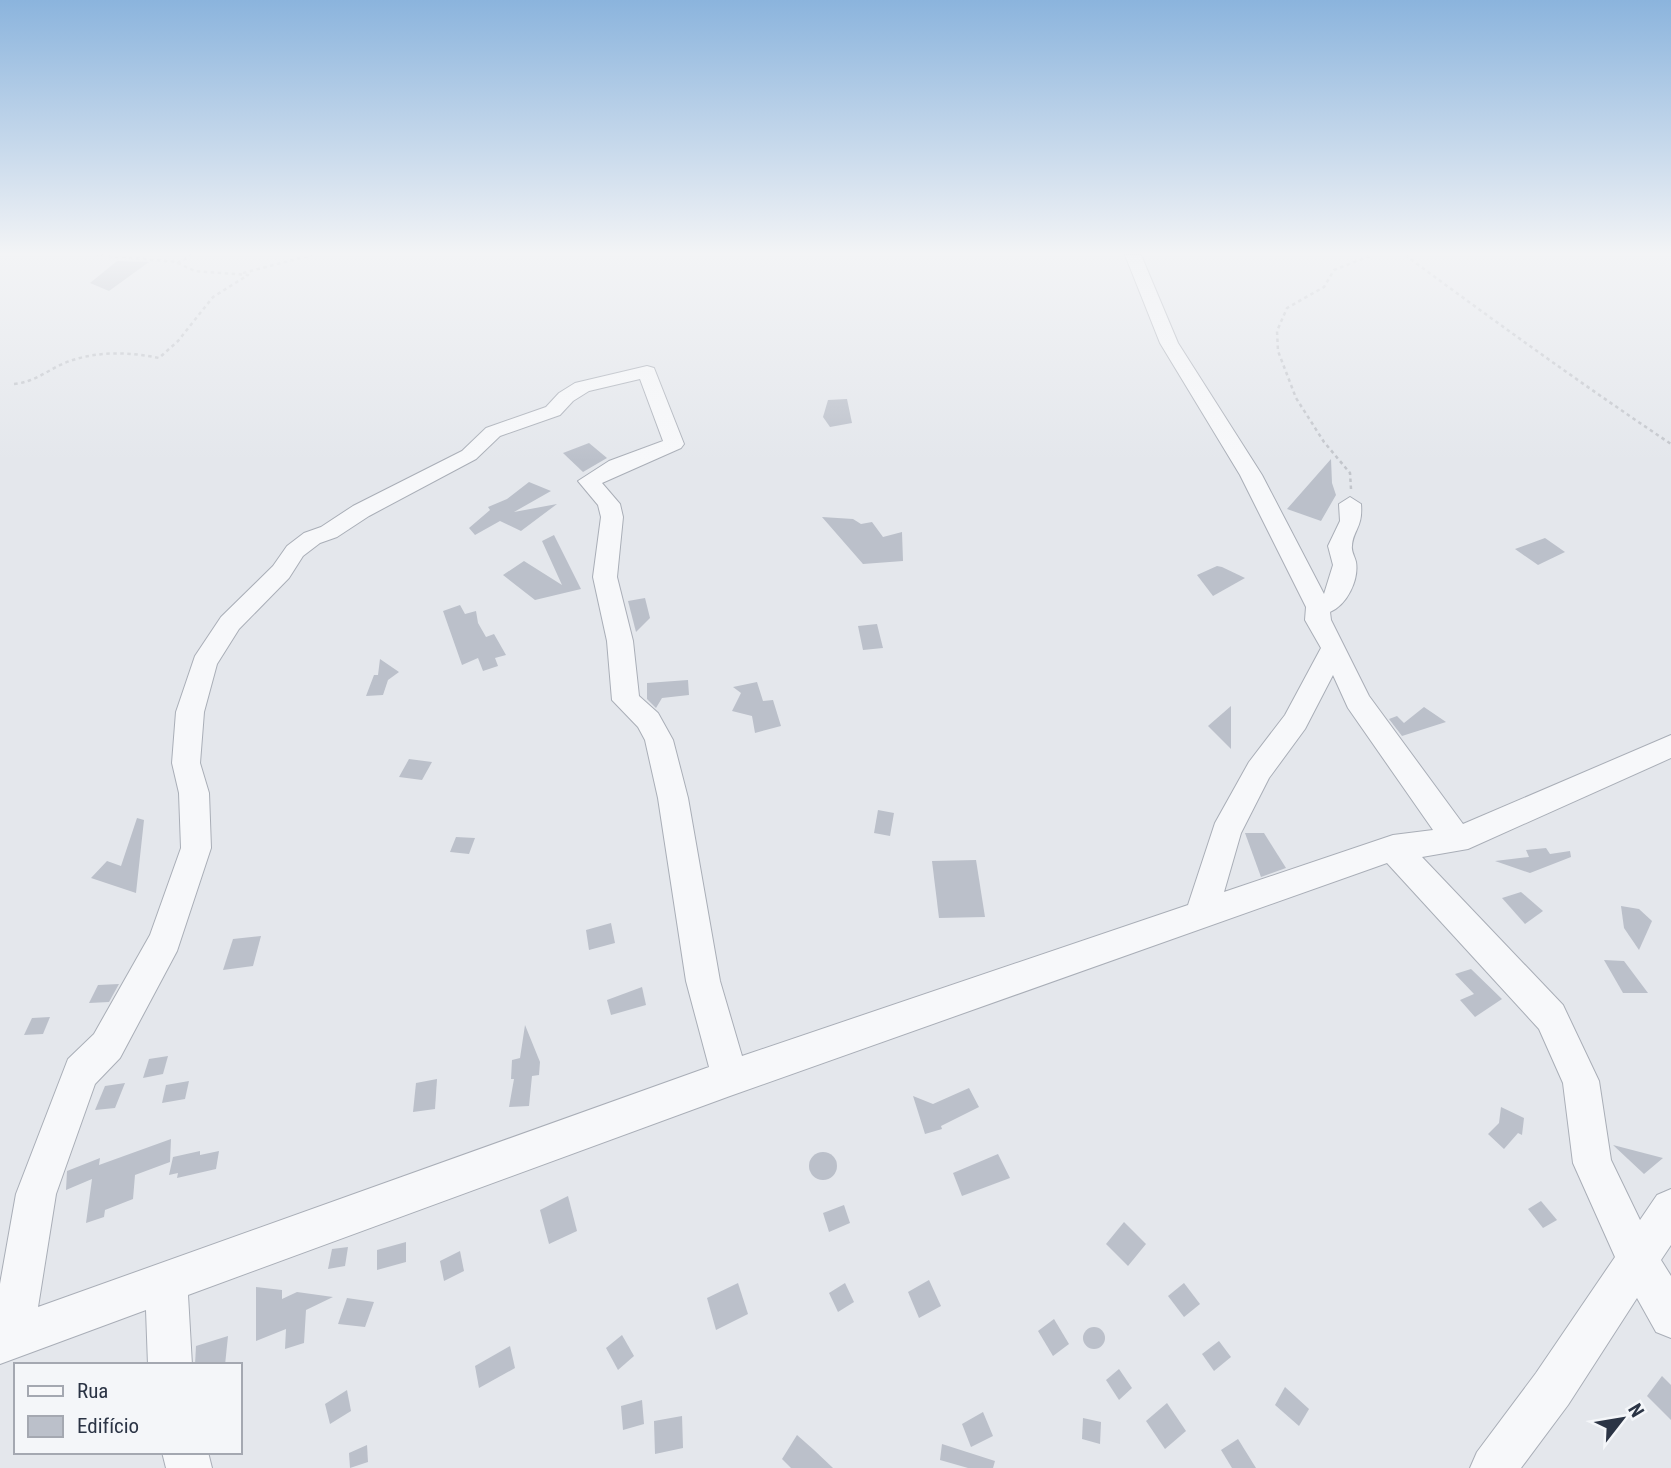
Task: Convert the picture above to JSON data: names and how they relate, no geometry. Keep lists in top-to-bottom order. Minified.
{"legend":["Rua","Edifício"],"north":"top right"}
